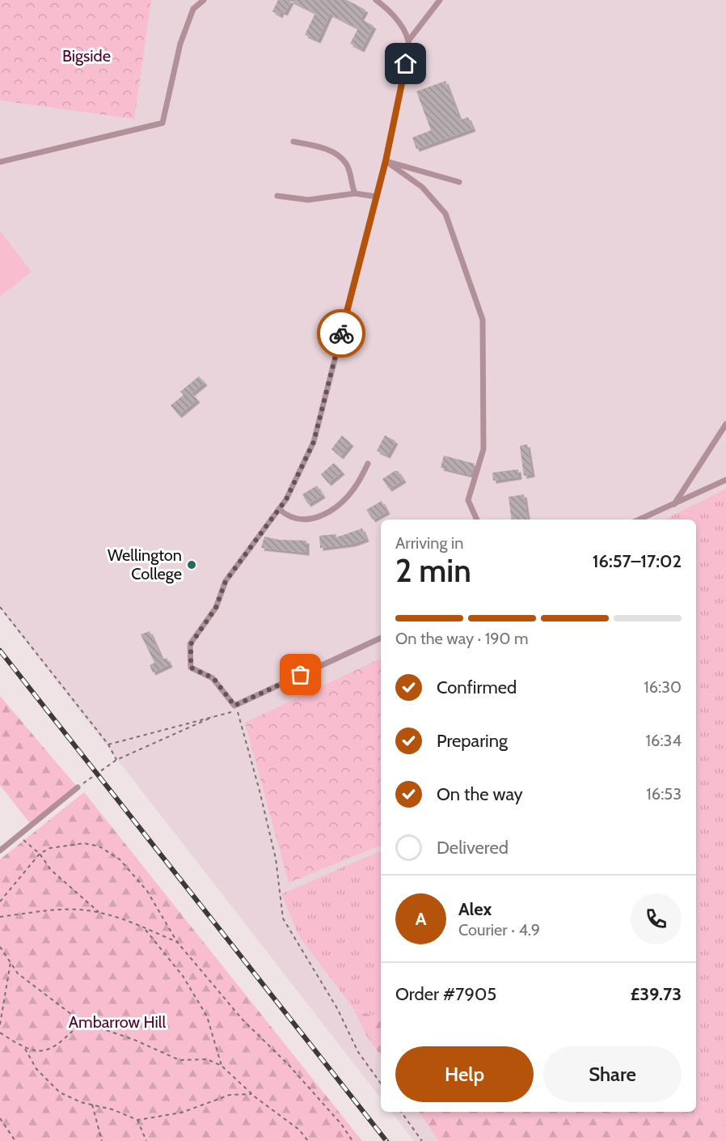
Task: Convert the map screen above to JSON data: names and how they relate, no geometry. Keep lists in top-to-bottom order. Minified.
{"parks":["Bigside","Ambarrow Hill"],"places":["Wellington College"],"page":{"heading":["2 min","Arriving in","16:57–17:02"],"panel":["Alex","Courier · 4.9","Order #7905","£39.73"],"bar":"On the way · 190 m","list":[["Confirmed","16:30"],["Preparing","16:34"],["On the way","16:53"],"Delivered"],"round":"A","buttons":["Help","Share"]}}
